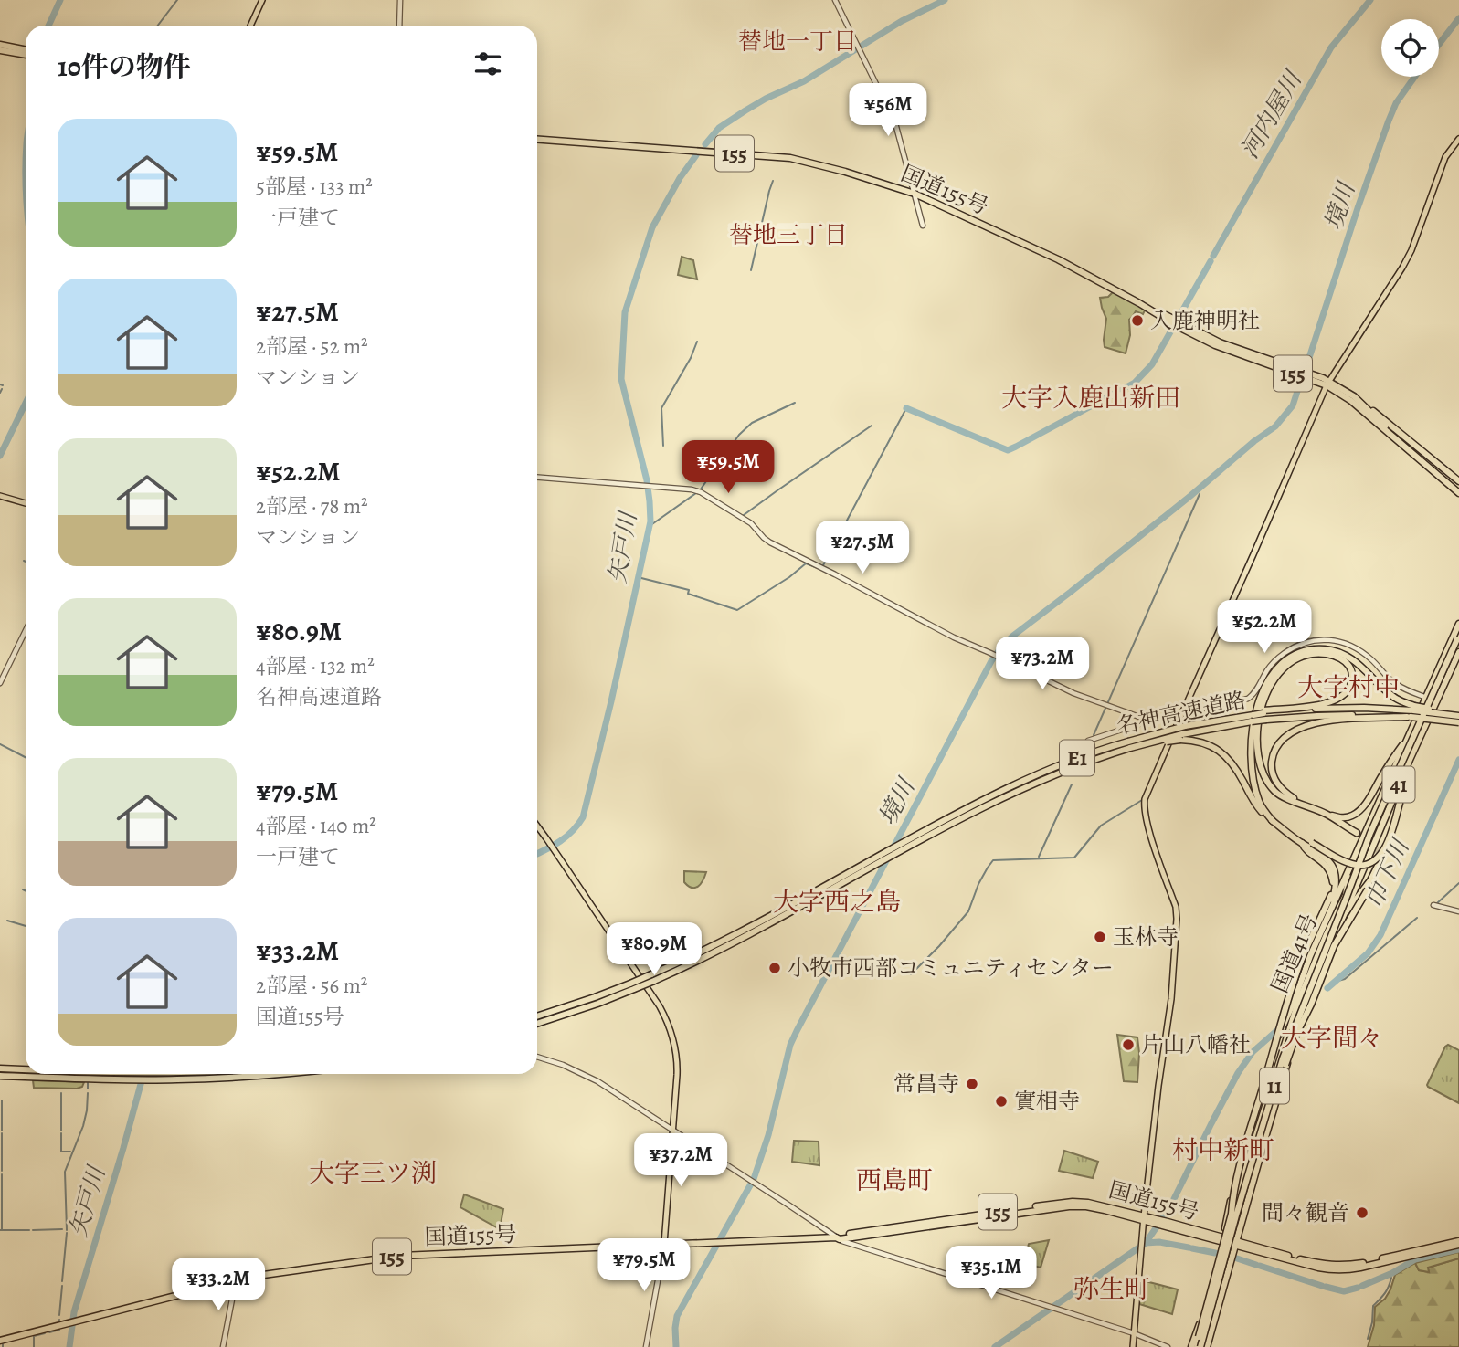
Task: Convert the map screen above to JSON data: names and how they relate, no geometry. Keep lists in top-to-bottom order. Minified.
{"streets":{"highway":["155","国道155号","名神高速道路","E1","41","国道41号","11"]},"crossings":[["155","国道155号"],["国道155号","国道41号"],["名神高速道路","E1"],["国道41号","11"]],"districts":["替地一丁目","替地三丁目","大字入鹿出新田","大字村中","大字西之島","大字間々","村中新町","大字三ツ渕","西島町","弥生町"],"water":["河内屋川","境川","矢戸川","巾下川"],"places":["入鹿神明社","玉林寺","小牧市西部コミュニティセンター","片山八幡社","常昌寺","實相寺","間々観音"],"page":{"heading":"10件の物件","price":["¥56M","¥59.5M","¥27.5M","¥52.2M","¥73.2M","¥80.9M","¥37.2M","¥79.5M","¥35.1M","¥33.2M"],"list":[{"name":"¥59.5M","note":"5部屋 · 133 m² · 一戸建て"},{"name":"¥27.5M","note":"2部屋 · 52 m² · マンション"},{"name":"¥52.2M","note":"2部屋 · 78 m² · マンション"},{"name":"¥80.9M","note":"4部屋 · 132 m² · 名神高速道路"},{"name":"¥79.5M","note":"4部屋 · 140 m² · 一戸建て"},{"name":"¥33.2M","note":"2部屋 · 56 m² · 国道155号"}]}}
